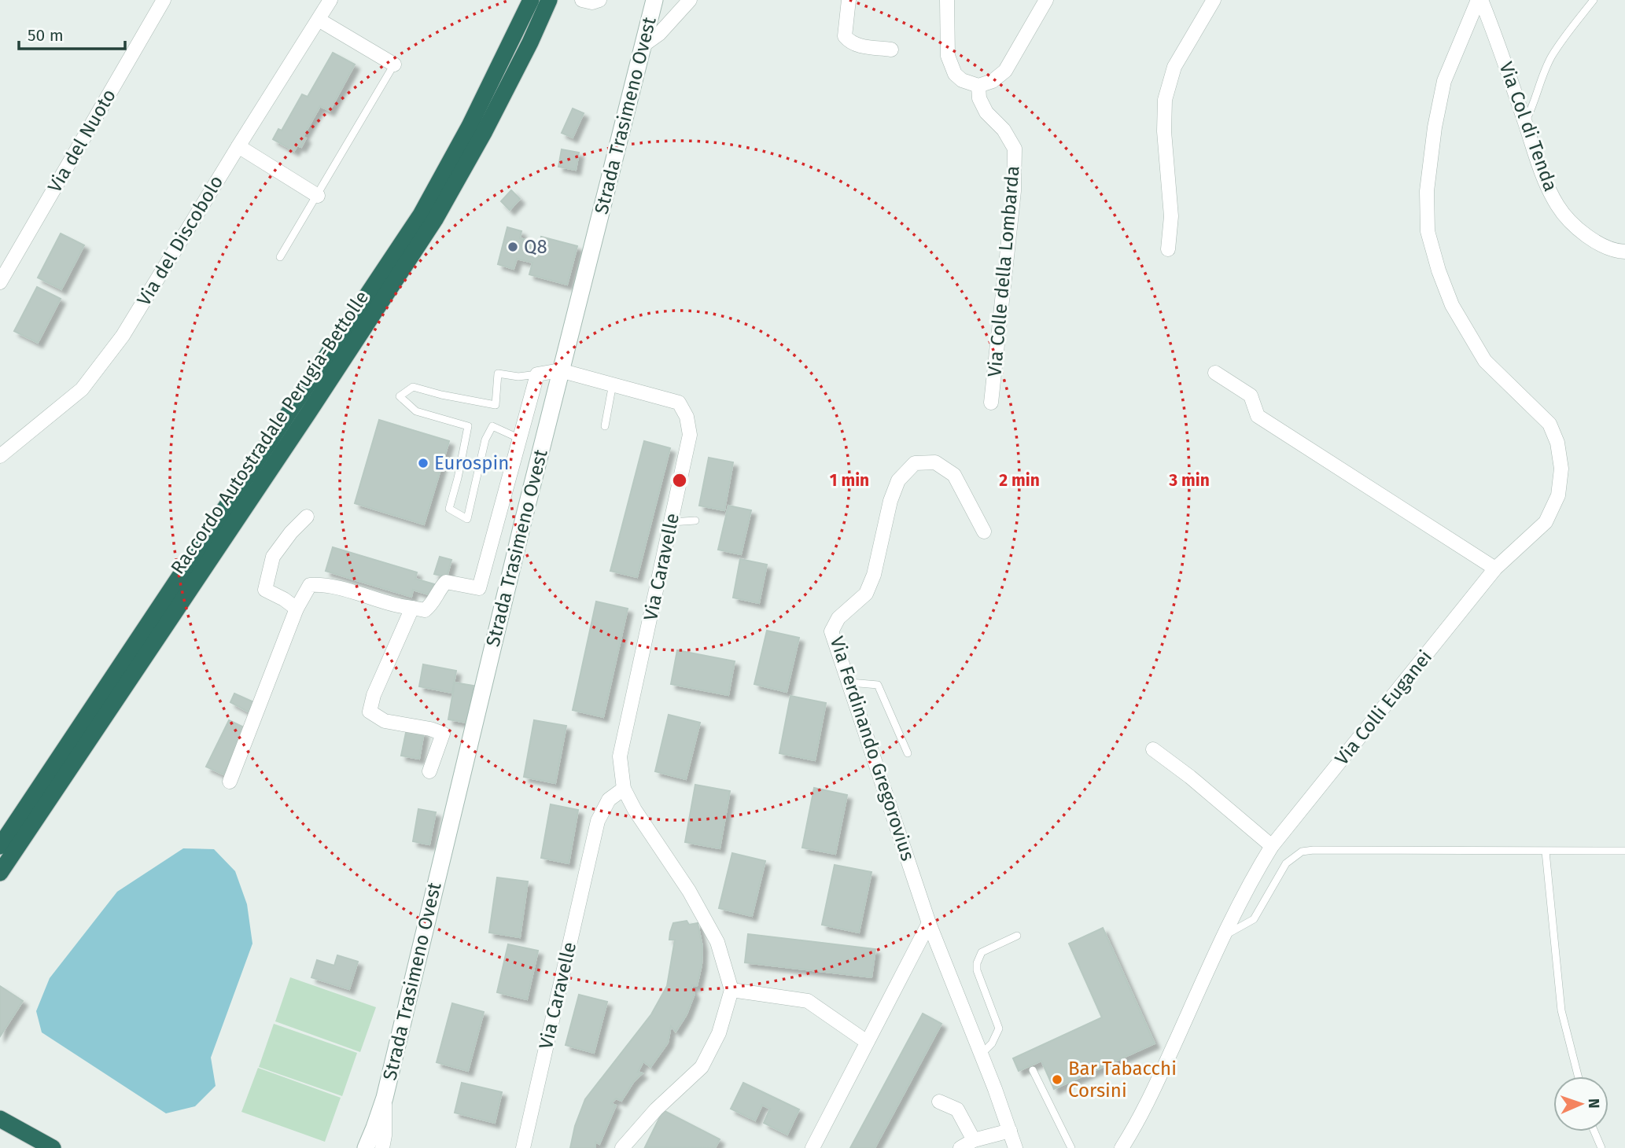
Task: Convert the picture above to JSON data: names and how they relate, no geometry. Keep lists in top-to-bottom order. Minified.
{"streets":{"highway":["Raccordo Autostradale Perugia-Bettolle"],"main road":["Strada Trasimeno Ovest"],"street":["Via Col di Tenda","Via del Nuoto","Via del Discobolo","Via Colle della Lombarda","Via Caravelle","Via Colli Euganei","Via Ferdinando Gregorovius"]},"crossings":[["Strada Trasimeno Ovest","Via Caravelle"],["Via Col di Tenda","Via Colli Euganei"]],"places":["Q8","Eurospin","Bar Tabacchi Corsini"],"scale_bar":"50 m","north":"right","rings":["1 min","2 min","3 min"]}
